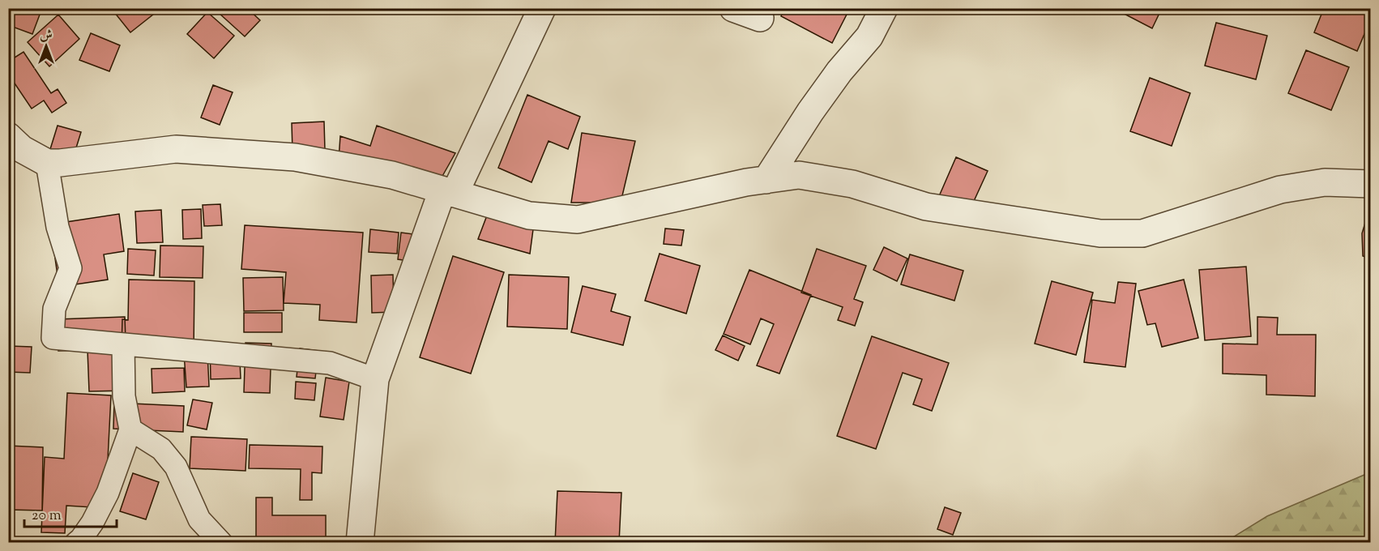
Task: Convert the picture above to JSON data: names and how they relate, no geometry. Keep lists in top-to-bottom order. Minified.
{"scale_bar":"20 m","north":"top"}
